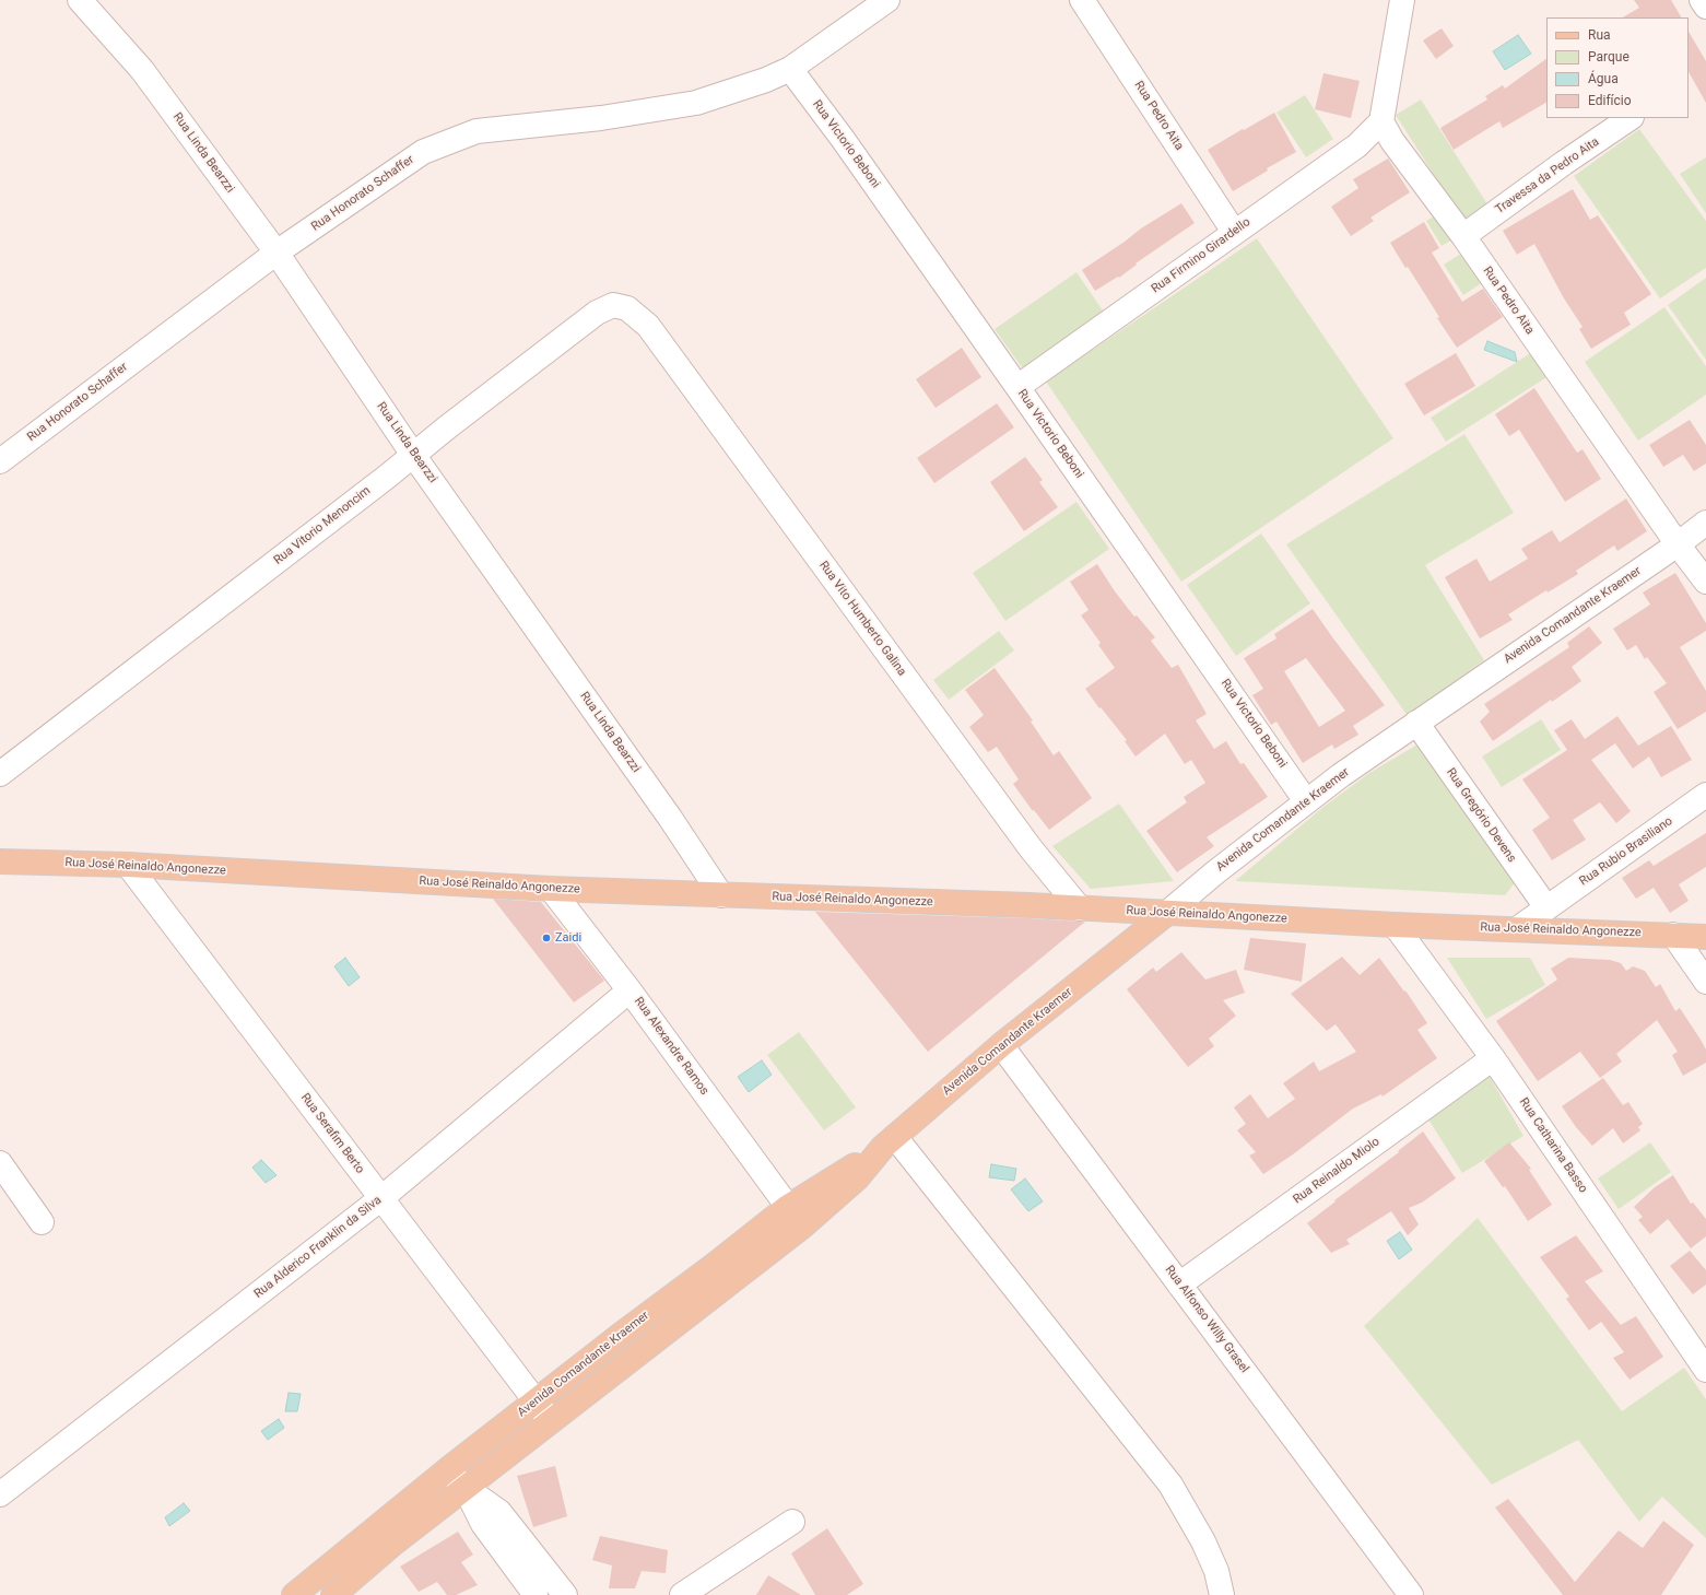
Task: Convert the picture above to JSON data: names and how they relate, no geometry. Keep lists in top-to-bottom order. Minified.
{"streets":{"main road":["Avenida Comandante Kraemer","Rua José Reinaldo Angonezze"],"street":["Rua Pedro Aita","Rua Victorio Beboni","Rua Linda Bearzzi","Travessa da Pedro Aita","Rua Honorato Schaffer","Rua Firmino Girardello","Rua Vitorio Menoncim","Rua Vito Humberto Galina","Rua Gregório Devens","Rua Rubio Brasiliano","Rua Alexandre Ramos","Rua Serafim Berto","Rua Catharina Basso","Rua Reinaldo Miolo","Rua Alderico Franklin da Silva","Rua Alfonso Willy Grasel"]},"crossings":[["Rua Pedro Aita","Travessa da Pedro Aita"],["Rua Pedro Aita","Rua Firmino Girardello"],["Rua Pedro Aita","Avenida Comandante Kraemer"],["Rua Victorio Beboni","Rua Honorato Schaffer"],["Rua Victorio Beboni","Rua Firmino Girardello"],["Rua Victorio Beboni","Avenida Comandante Kraemer"],["Rua Linda Bearzzi","Rua Honorato Schaffer"],["Rua Linda Bearzzi","Rua Vitorio Menoncim"],["Rua Linda Bearzzi","Rua José Reinaldo Angonezze"],["Rua Vitorio Menoncim","Rua Vito Humberto Galina"],["Avenida Comandante Kraemer","Rua Gregório Devens"],["Avenida Comandante Kraemer","Rua José Reinaldo Angonezze"],["Avenida Comandante Kraemer","Rua Alexandre Ramos"],["Avenida Comandante Kraemer","Rua Serafim Berto"],["Avenida Comandante Kraemer","Rua Alfonso Willy Grasel"],["Rua Vito Humberto Galina","Rua José Reinaldo Angonezze"],["Rua Gregório Devens","Rua Rubio Brasiliano"],["Rua Rubio Brasiliano","Rua José Reinaldo Angonezze"],["Rua José Reinaldo Angonezze","Rua Alexandre Ramos"],["Rua José Reinaldo Angonezze","Rua Serafim Berto"],["Rua José Reinaldo Angonezze","Rua Catharina Basso"],["Rua Alexandre Ramos","Rua Alderico Franklin da Silva"],["Rua Serafim Berto","Rua Alderico Franklin da Silva"],["Rua Catharina Basso","Rua Reinaldo Miolo"],["Rua Reinaldo Miolo","Rua Alfonso Willy Grasel"]],"places":["Zaidi"],"legend":["Rua","Parque","Água","Edifício"]}
